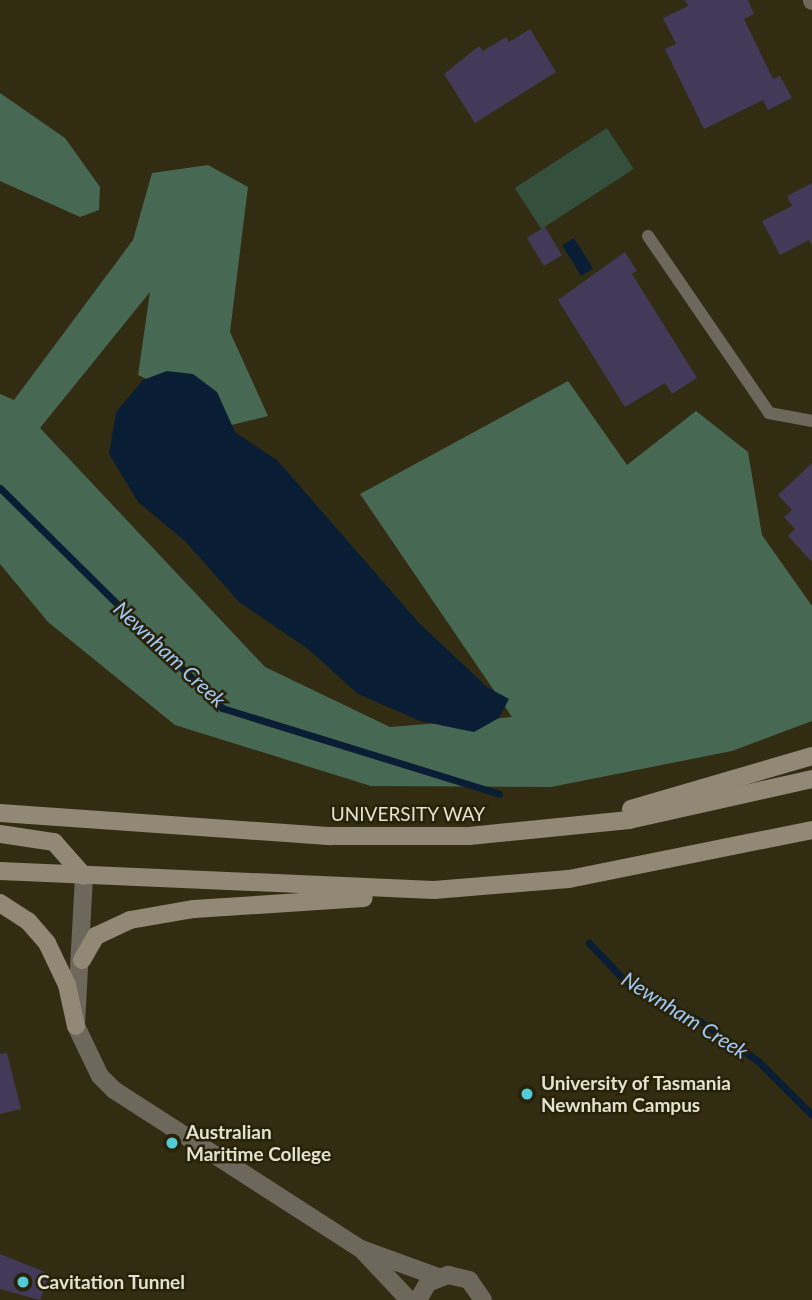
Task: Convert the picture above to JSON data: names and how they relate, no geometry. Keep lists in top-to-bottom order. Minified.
{"streets":{"main road":["UNIVERSITY WAY"]},"water":["Newnham Creek"],"places":["University of Tasmania Newnham Campus","Australian Maritime College","Cavitation Tunnel"]}
